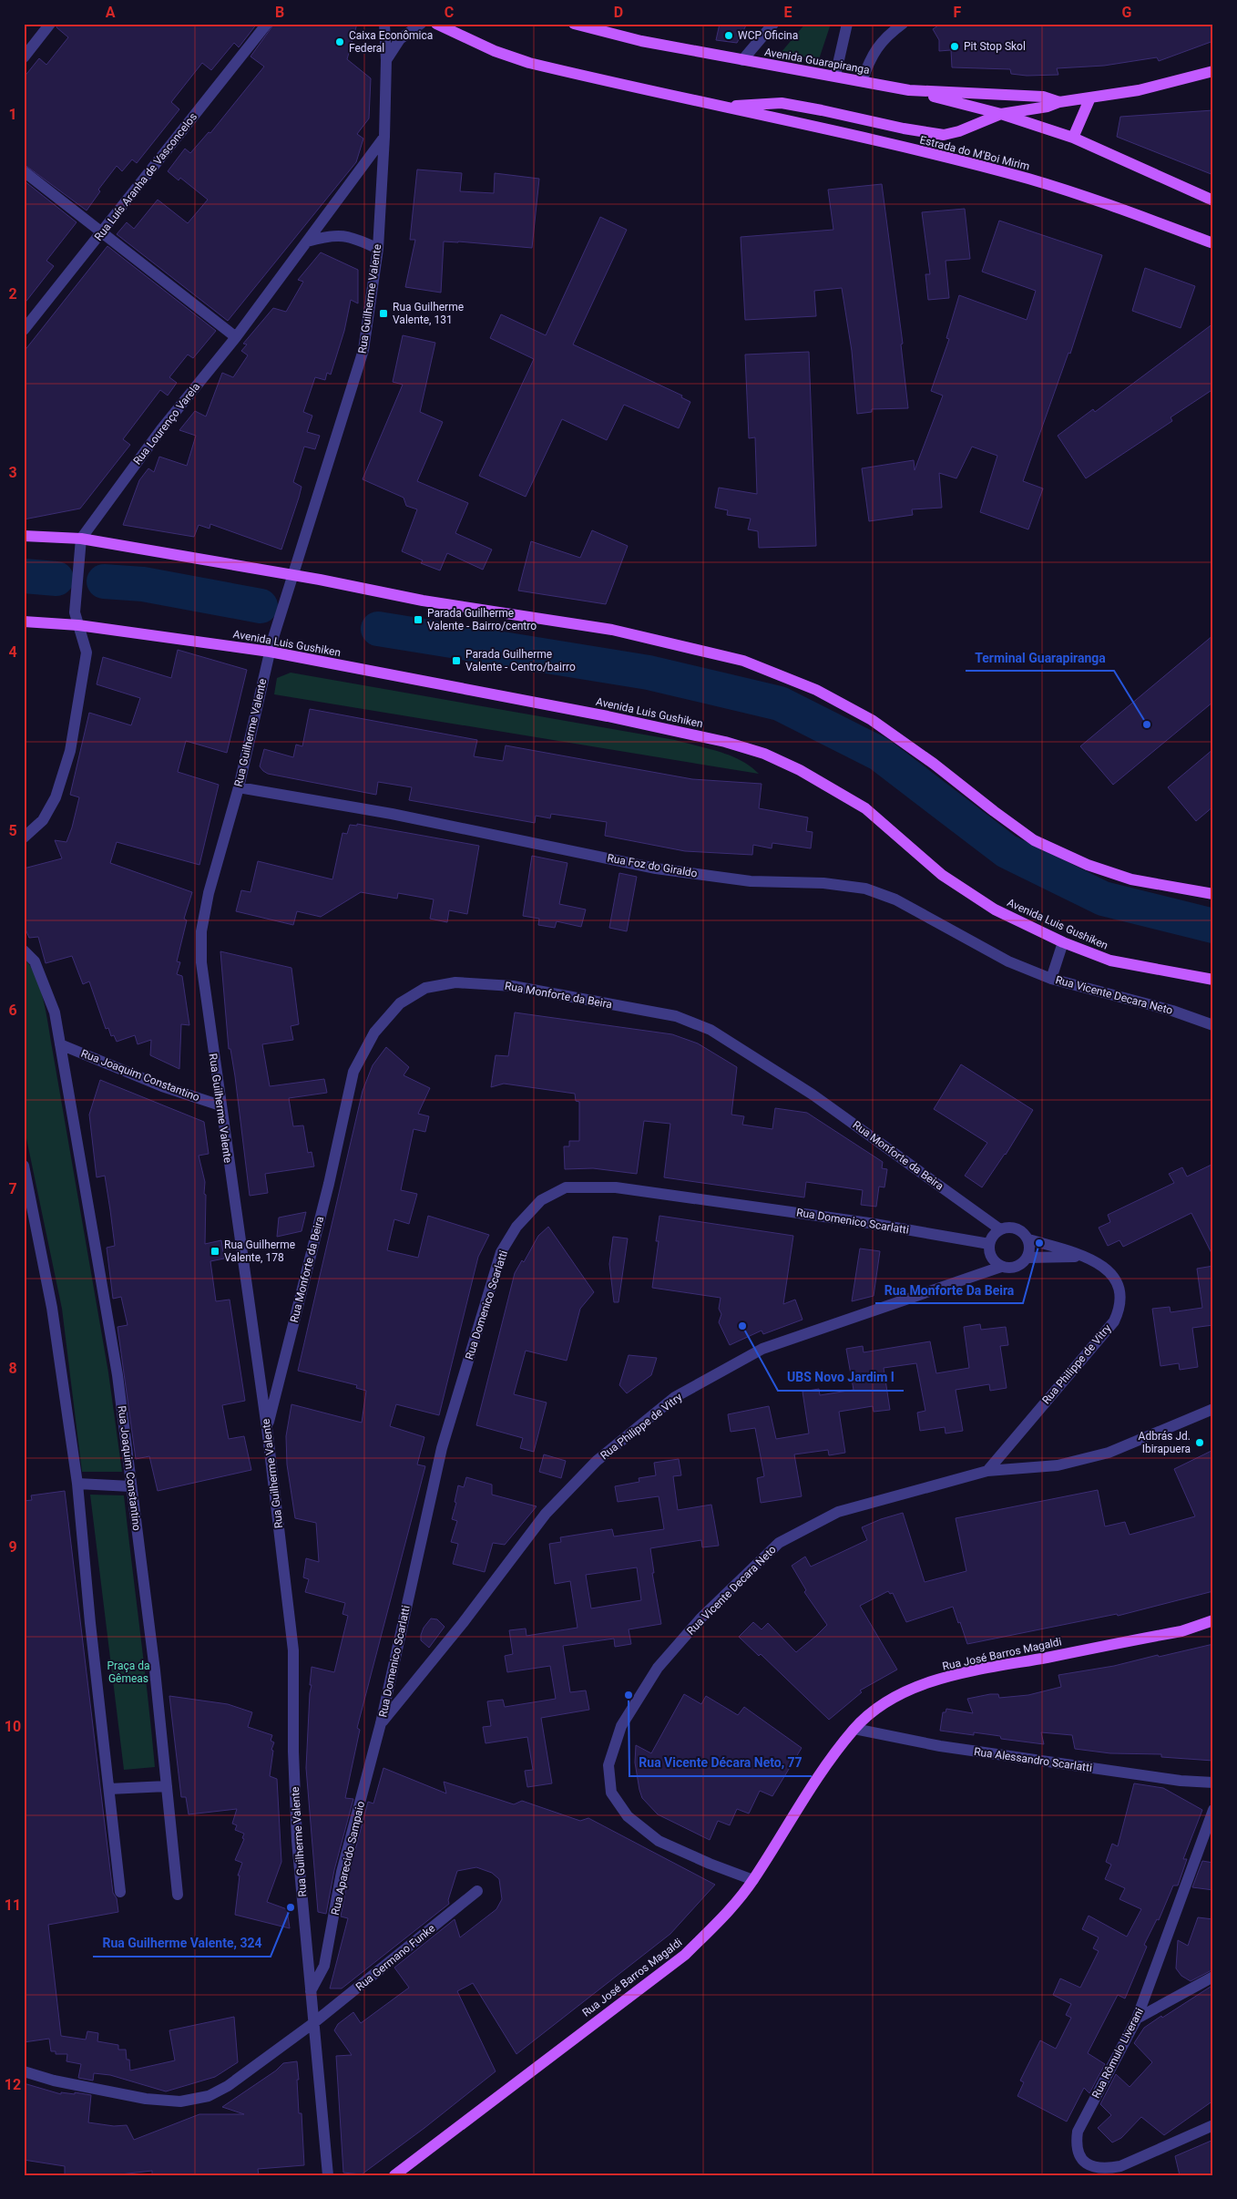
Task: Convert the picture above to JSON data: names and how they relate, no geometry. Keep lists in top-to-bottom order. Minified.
{"streets":{"main road":["Avenida Guarapiranga","Estrada do M'Boi Mirim","Avenida Luis Gushiken","Rua José Barros Magaldi"],"street":["Rua Luís Aranha de Vasconcelos","Rua Guilherme Valente","Rua Lourenço Varela","Rua Foz do Giraldo","Rua Monforte da Beira","Rua Vicente Decara Neto","Rua Joaquim Constantino","Rua Domenico Scarlatti","Rua Philippe de Vitry","Rua Alessandro Scarlatti","Rua Aparecido Sampaio","Rua Germano Funke","Rua Rômulo Liverani"]},"crossings":[["Rua Guilherme Valente","Rua Lourenço Varela"],["Rua Guilherme Valente","Avenida Luis Gushiken"],["Rua Guilherme Valente","Rua Foz do Giraldo"],["Rua Guilherme Valente","Rua Monforte da Beira"],["Rua Guilherme Valente","Rua Joaquim Constantino"],["Rua Guilherme Valente","Rua Aparecido Sampaio"],["Rua Guilherme Valente","Rua Germano Funke"],["Avenida Luis Gushiken","Rua Vicente Decara Neto"],["Rua Foz do Giraldo","Rua Vicente Decara Neto"],["Rua Monforte da Beira","Rua Domenico Scarlatti"],["Rua Monforte da Beira","Rua Philippe de Vitry"],["Rua Vicente Decara Neto","Rua Philippe de Vitry"],["Rua Vicente Decara Neto","Rua José Barros Magaldi"],["Rua Domenico Scarlatti","Rua Philippe de Vitry"],["Rua Domenico Scarlatti","Rua Aparecido Sampaio"],["Rua Philippe de Vitry","Rua Aparecido Sampaio"],["Rua José Barros Magaldi","Rua Alessandro Scarlatti"]],"parks":["Praça da Gêmeas"],"places":{"other":["WCP Oficina","Caixa Econômica Federal","Pit Stop Skol","Terminal Guarapiranga","Rua Monforte Da Beira","UBS Novo Jardim I","Adbrás Jd. Ibirapuera","Rua Vicente Décara Neto, 77","Rua Guilherme Valente, 324"],"transit":["Rua Guilherme Valente, 131","Parada Guilherme Valente - Bairro/centro","Parada Guilherme Valente - Centro/bairro","Rua Guilherme Valente, 178"]},"grid":{"columns":["A","B","C","D","E","F","G"],"rows":["1","2","3","4","5","6","7","8","9","10","11","12"]}}
